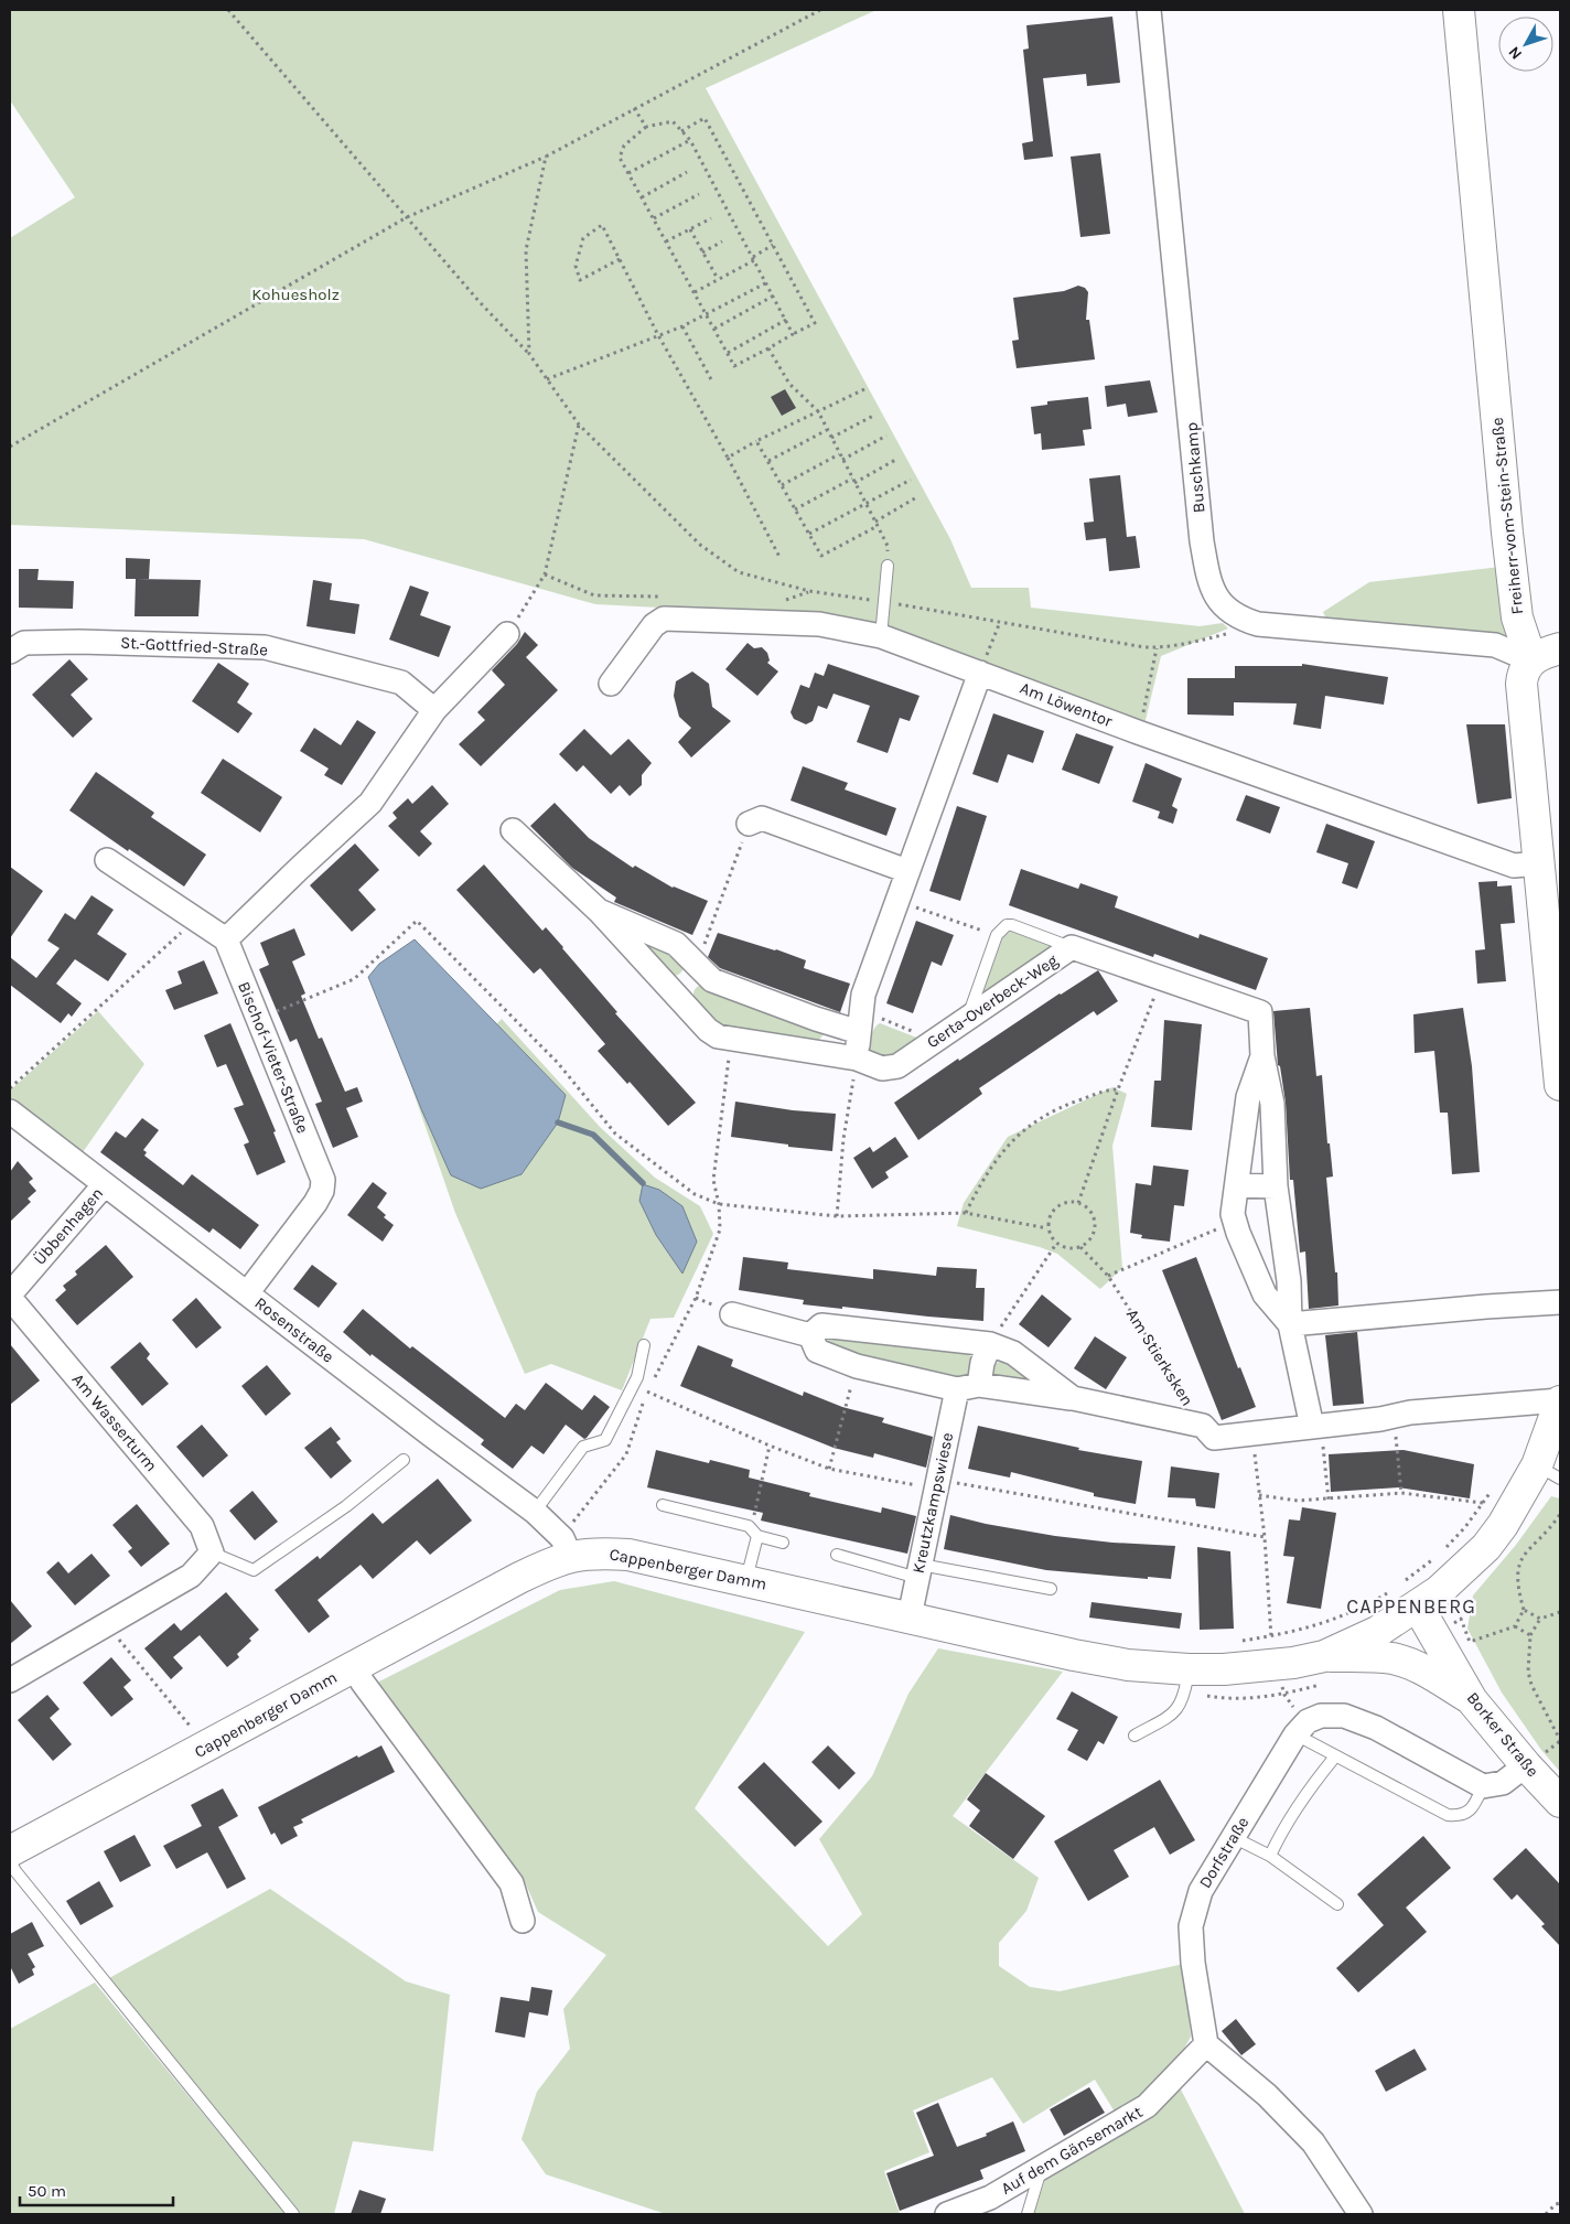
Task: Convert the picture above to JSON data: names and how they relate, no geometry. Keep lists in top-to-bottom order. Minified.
{"streets":{"main road":["Freiherr-vom-Stein-Straße","Cappenberger Damm","Borker Straße"],"street":["Buschkamp","St.-Gottfried-Straße","Am Löwentor","Gerta-Overbeck-Weg","Bischof-Vieter-Straße","Übbenhagen","Rosenstraße","Am Wasserturm","Kreutzkampswiese","Dorfstraße","Auf dem Gänsemarkt"],"path":["Am Stierksken"]},"crossings":[["Buschkamp","Freiherr-vom-Stein-Straße"],["Bischof-Vieter-Straße","Rosenstraße"],["Übbenhagen","Rosenstraße"],["Übbenhagen","Am Wasserturm"],["Rosenstraße","Cappenberger Damm"],["Kreutzkampswiese","Cappenberger Damm"],["Cappenberger Damm","Borker Straße"],["Dorfstraße","Auf dem Gänsemarkt"]],"districts":["CAPPENBERG"],"parks":["Kohuesholz"],"scale_bar":"50 m","north":"bottom left"}
